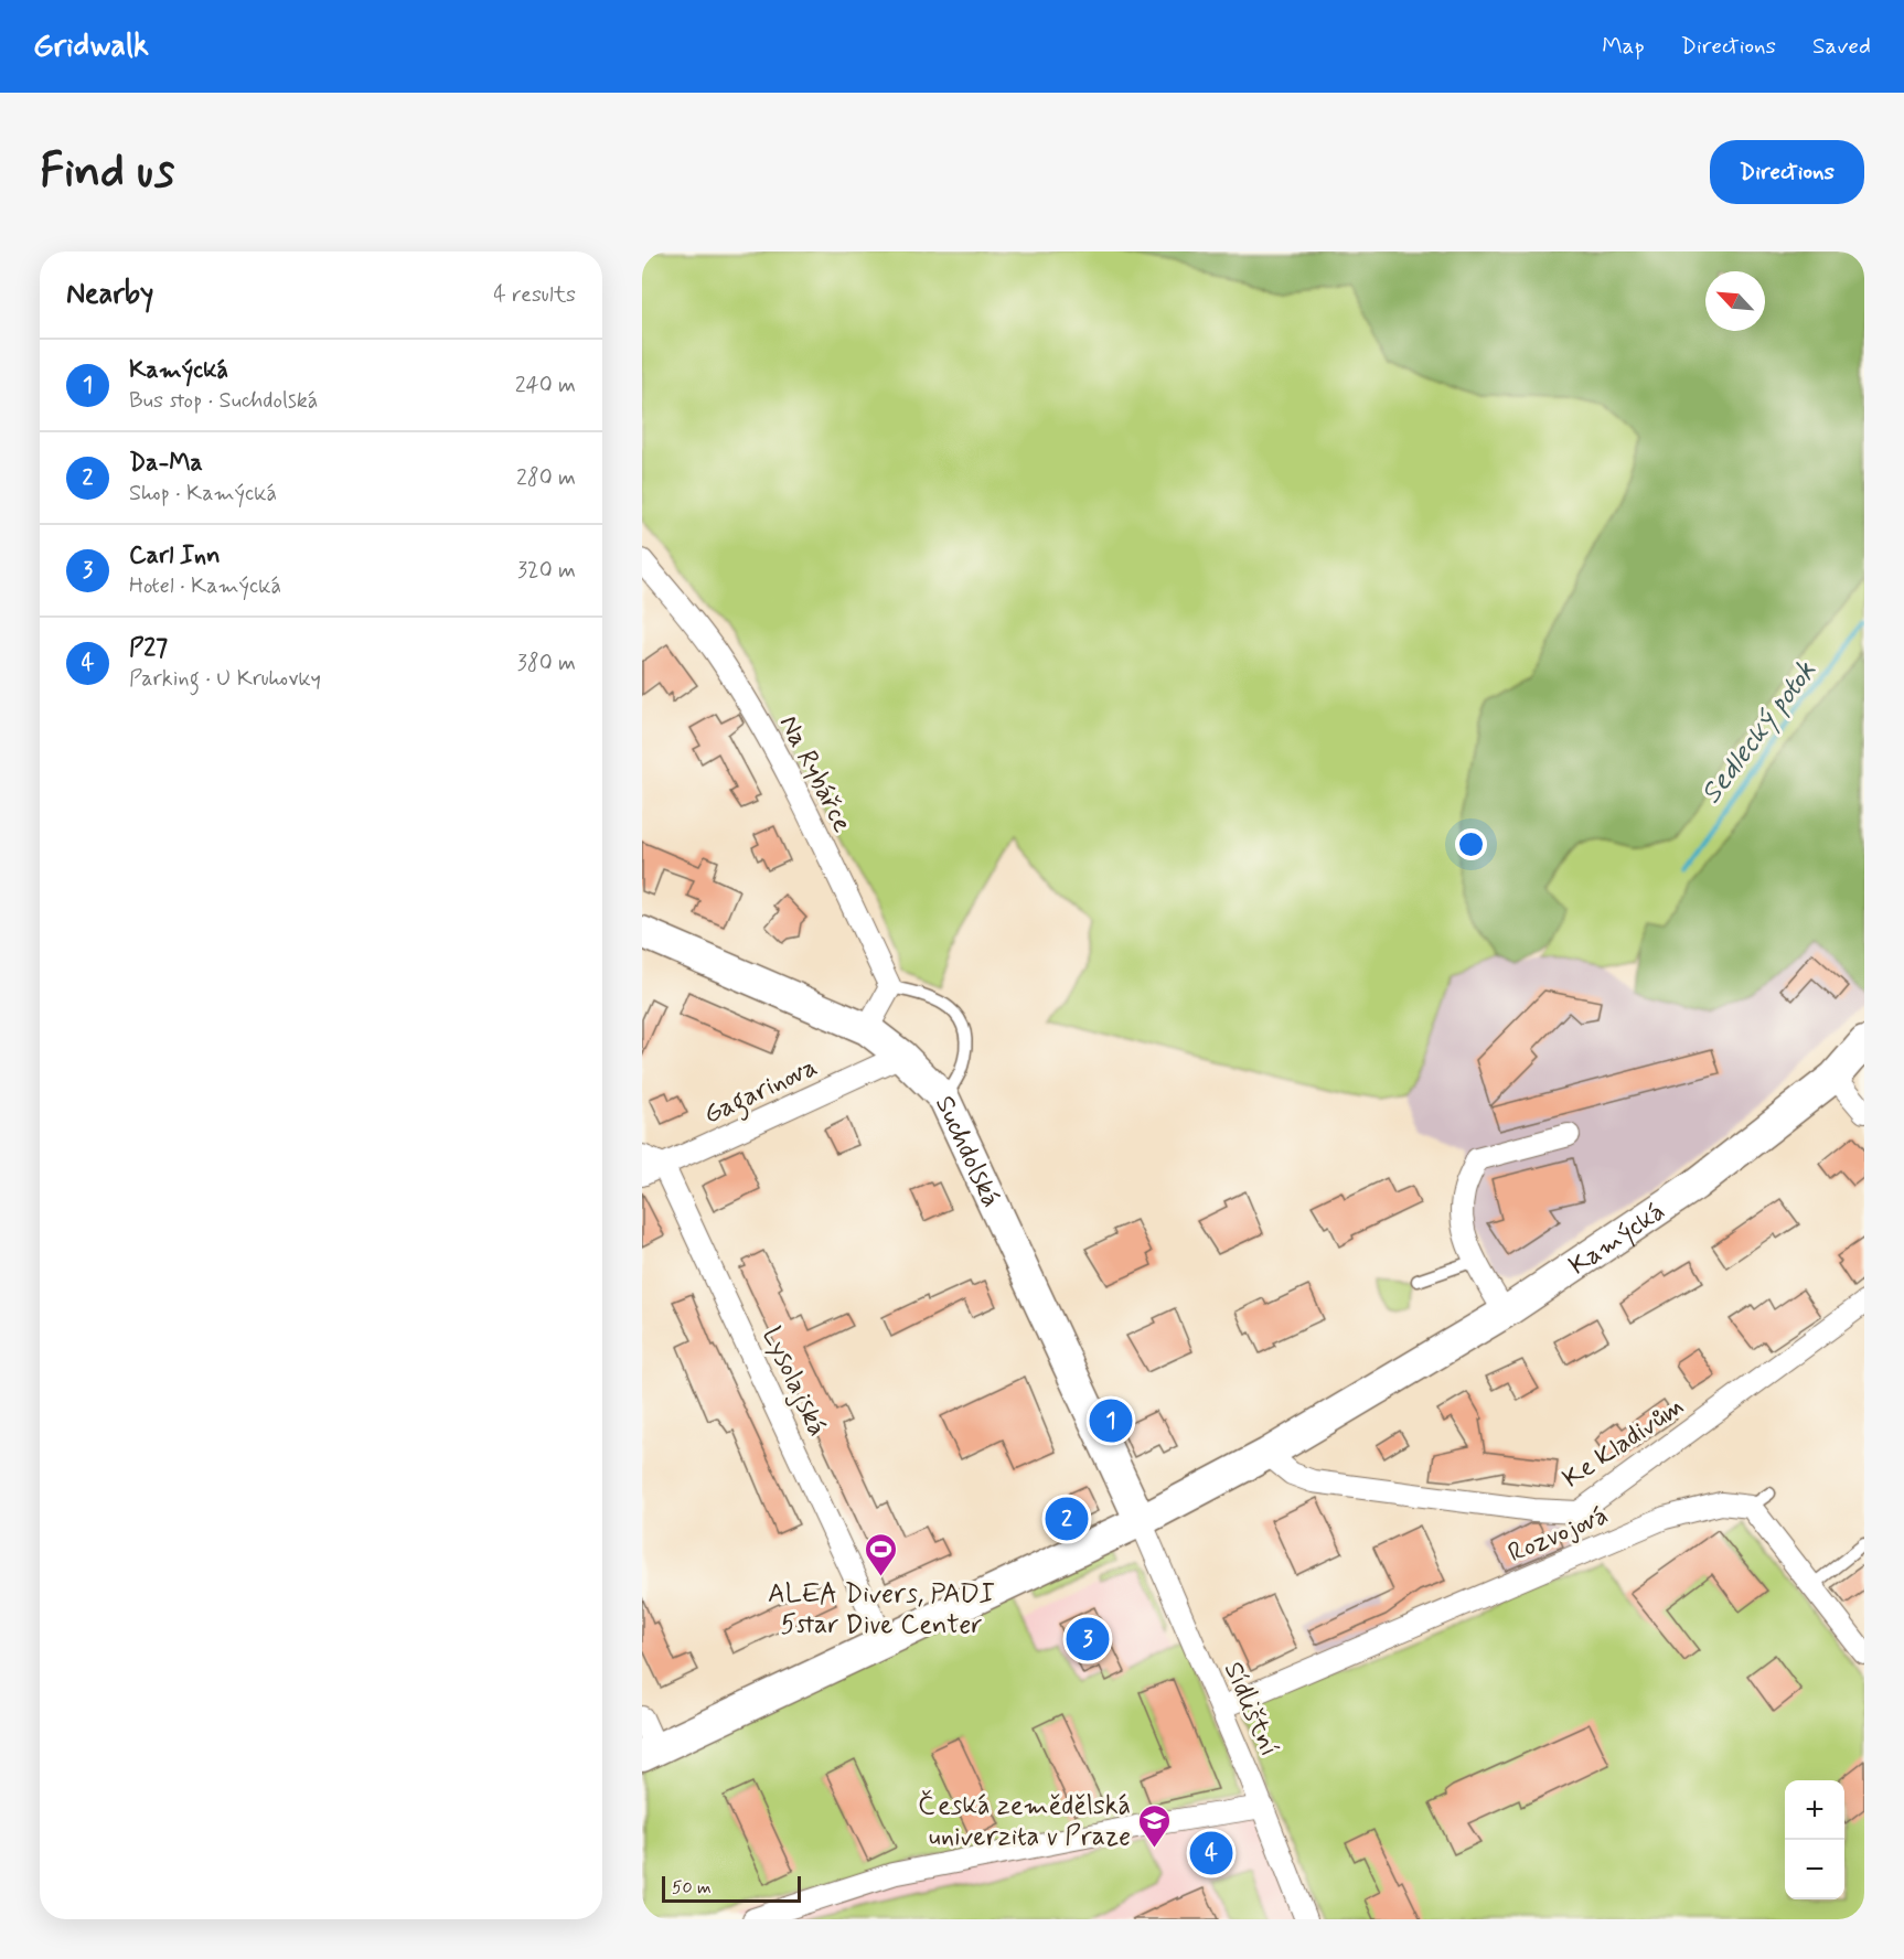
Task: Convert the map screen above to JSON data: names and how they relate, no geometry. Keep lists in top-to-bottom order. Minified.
{"streets":{"main road":["Suchdolská","Kamýcká"],"street":["Na Rybářce","Gagarinova","Lysolajská","Ke Kladivům","Rozvojová","Sídlištní"]},"crossings":[["Gagarinova","Suchdolská"],["Gagarinova","Lysolajská"],["Suchdolská","Kamýcká"],["Suchdolská","Sídlištní"],["Kamýcká","Lysolajská"],["Kamýcká","Ke Kladivům"],["Kamýcká","Sídlištní"],["Rozvojová","Sídlištní"]],"water":["Sedlecký potok"],"places":{"sports":["ALEA Divers, PADI 5star Dive Center"],"school or university":["Česká zemědělská univerzita v Praze"]},"scale_bar":"50 m","north":"top left","page":{"header":"Gridwalk","nav":["Map","Directions","Saved"],"buttons":"Directions","title":"Find us","heading":["Nearby","4 results"],"list":[{"mark":"1","name":"Kamýcká","note":"Bus stop · Suchdolská","value":"240 m"},{"mark":"2","name":"Da-Ma","note":"Shop · Kamýcká","value":"280 m"},{"mark":"3","name":"Carl Inn","note":"Hotel · Kamýcká","value":"320 m"},{"mark":"4","name":"P27","note":"Parking · U Kruhovky","value":"380 m"}],"pins":["1","2","3","4"],"map_buttons":["+","−"],"scale":"50 m"}}
